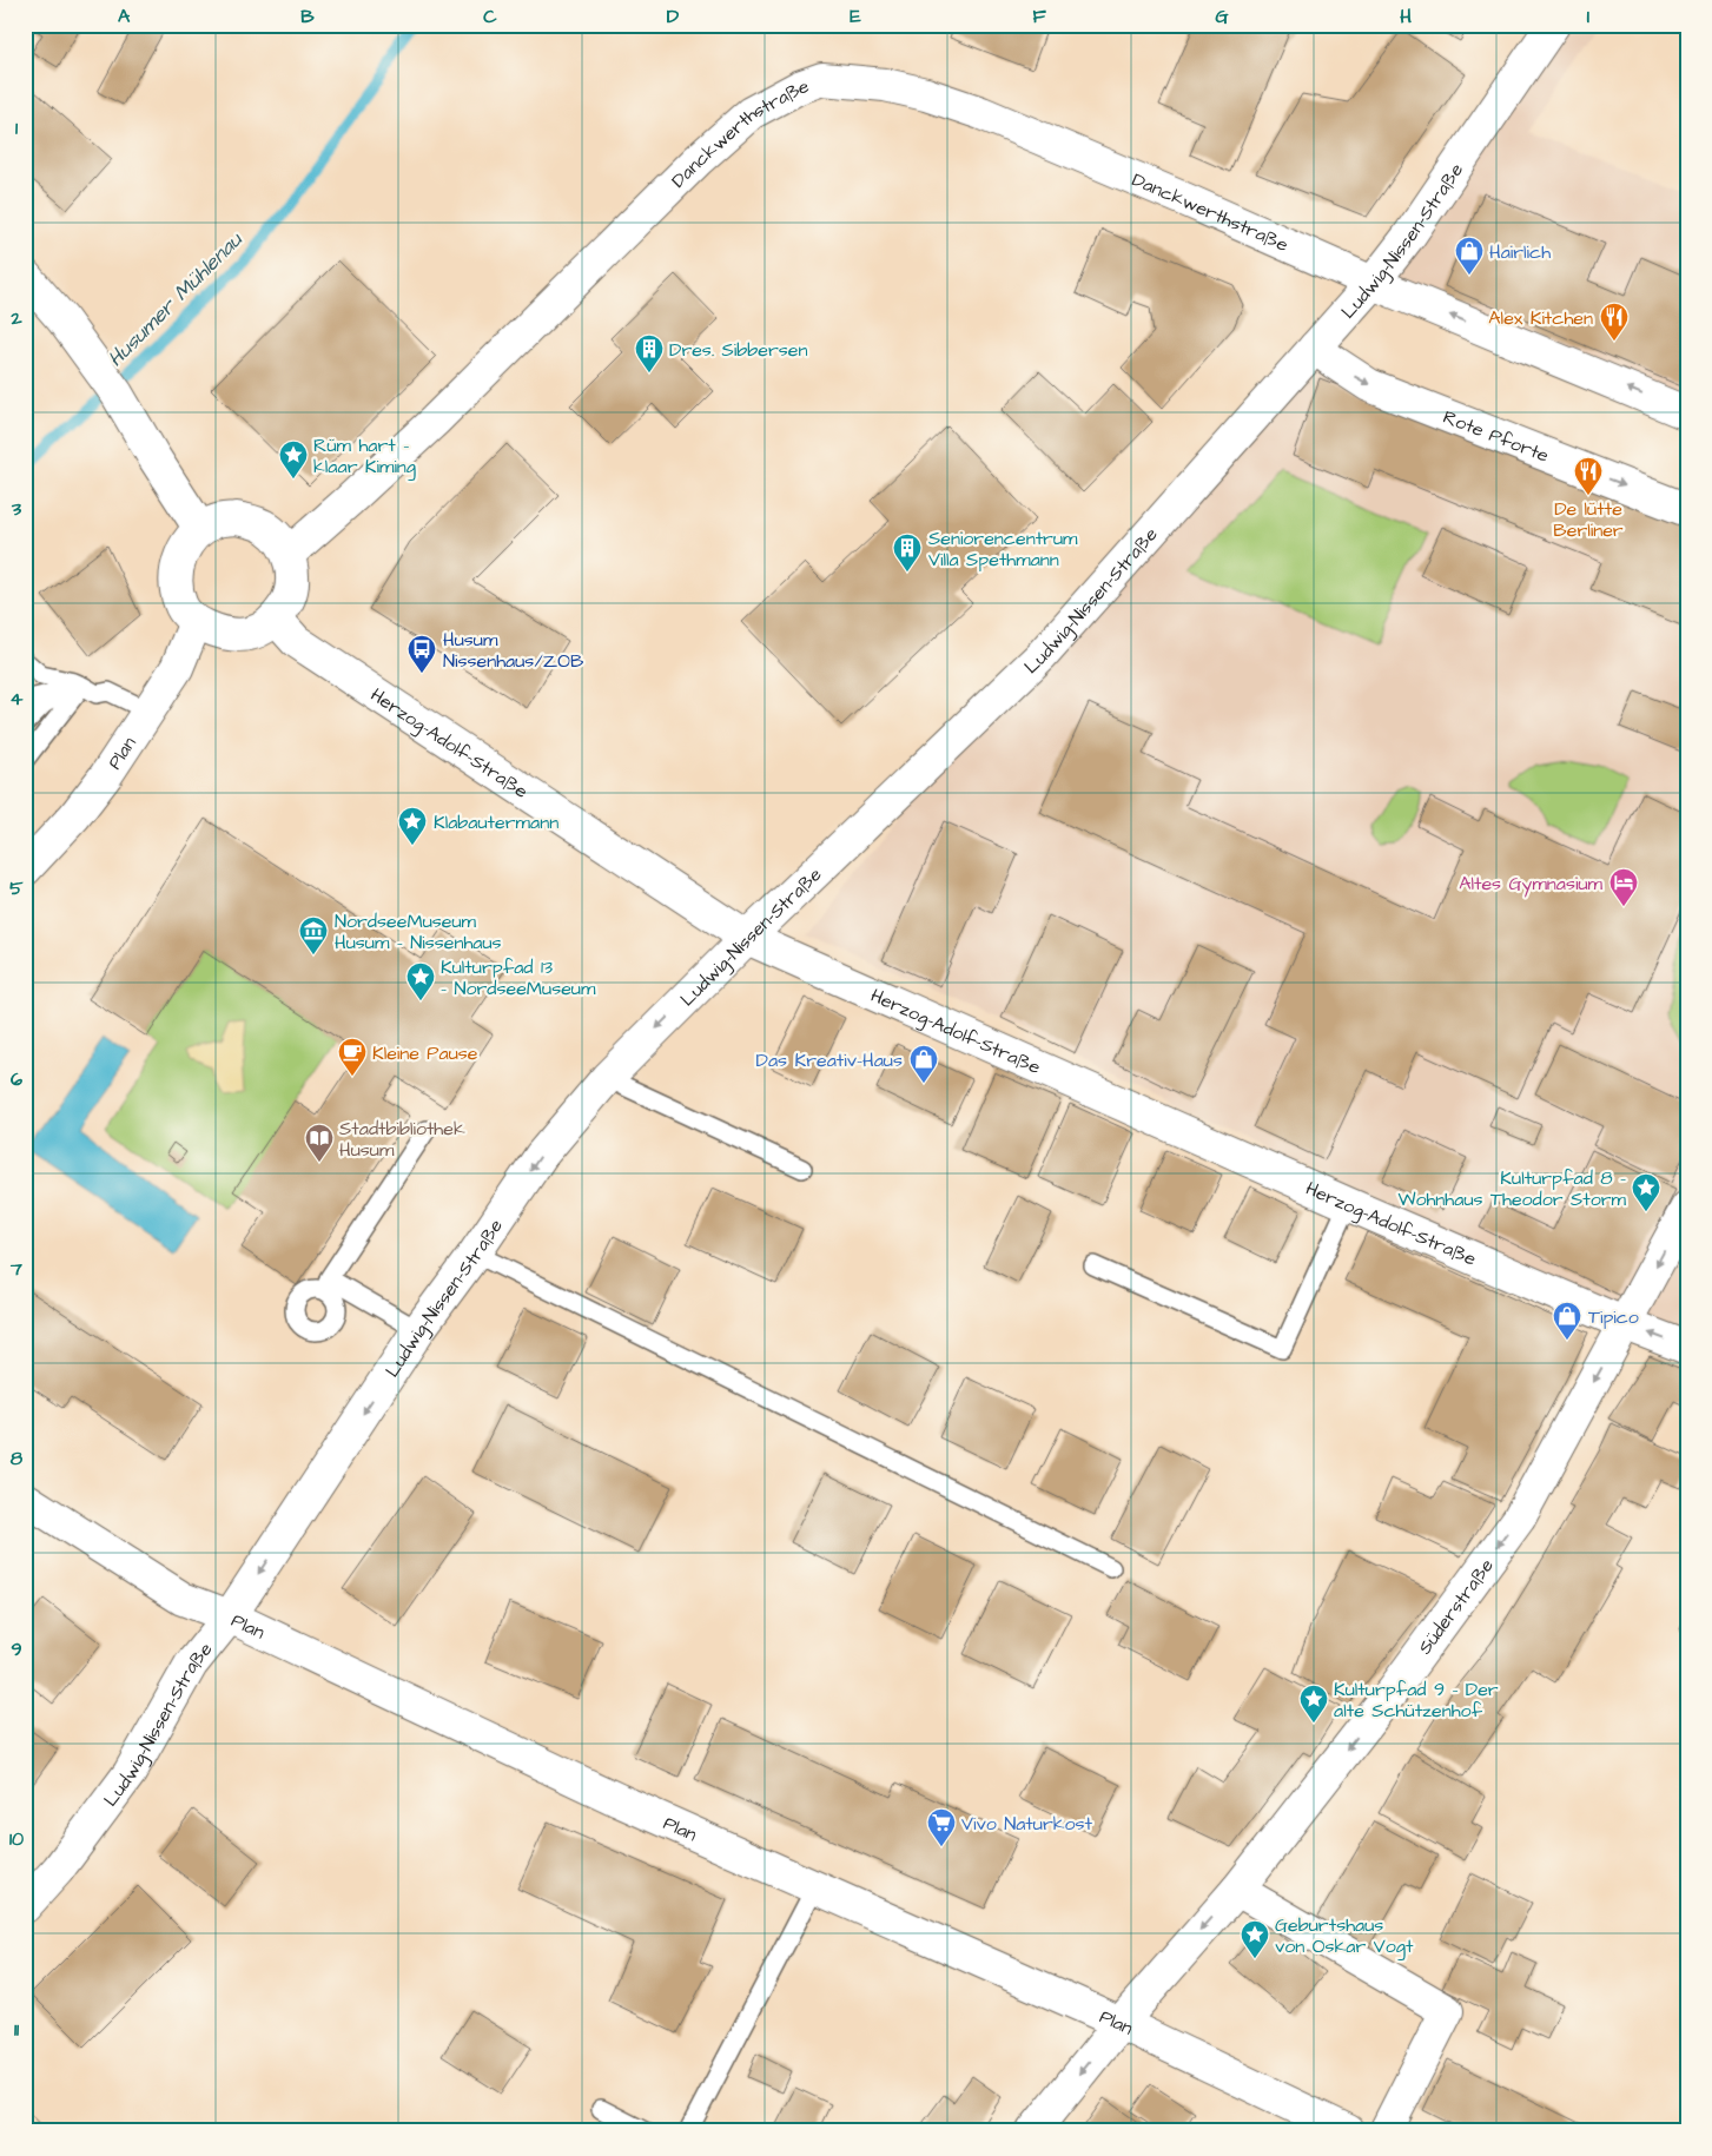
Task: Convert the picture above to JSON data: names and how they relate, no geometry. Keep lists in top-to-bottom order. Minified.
{"streets":{"street":["Danckwerthstraße","Ludwig-Nissen-Straße","Rote Pforte","Herzog-Adolf-Straße","Plan","Süderstraße"]},"crossings":[["Danckwerthstraße","Ludwig-Nissen-Straße"],["Danckwerthstraße","Herzog-Adolf-Straße"],["Danckwerthstraße","Plan"],["Ludwig-Nissen-Straße","Rote Pforte"],["Ludwig-Nissen-Straße","Herzog-Adolf-Straße"],["Ludwig-Nissen-Straße","Plan"],["Herzog-Adolf-Straße","Plan"],["Herzog-Adolf-Straße","Süderstraße"],["Plan","Süderstraße"]],"one_way":["Süderstraße"],"water":["Husumer Mühlenau"],"places":{"shop":["Hairlich","Das Kreativ-Haus","Tipico"],"restaurant":["Alex Kitchen","De lütte Berliner"],"building":["Dres. Sibbersen","Seniorencentrum Villa Spethmann"],"place":["Rüm hart - klaar Kiming","Klabautermann","Kulturpfad 13 - NordseeMuseum","Kulturpfad 8 - Wohnhaus Theodor Storm","Kulturpfad 9 - Der alte Schützenhof","Geburtshaus von Oskar Vogt"],"bus stop":["Husum Nissenhaus/ZOB"],"hotel":["Altes Gymnasium"],"museum":["NordseeMuseum Husum - Nissenhaus"],"cafe":["Kleine Pause"],"library":["Stadtbibliothek Husum"],"supermarket":["Vivo Naturkost"]},"grid":{"columns":["A","B","C","D","E","F","G","H","I"],"rows":["1","2","3","4","5","6","7","8","9","10","11"]}}
